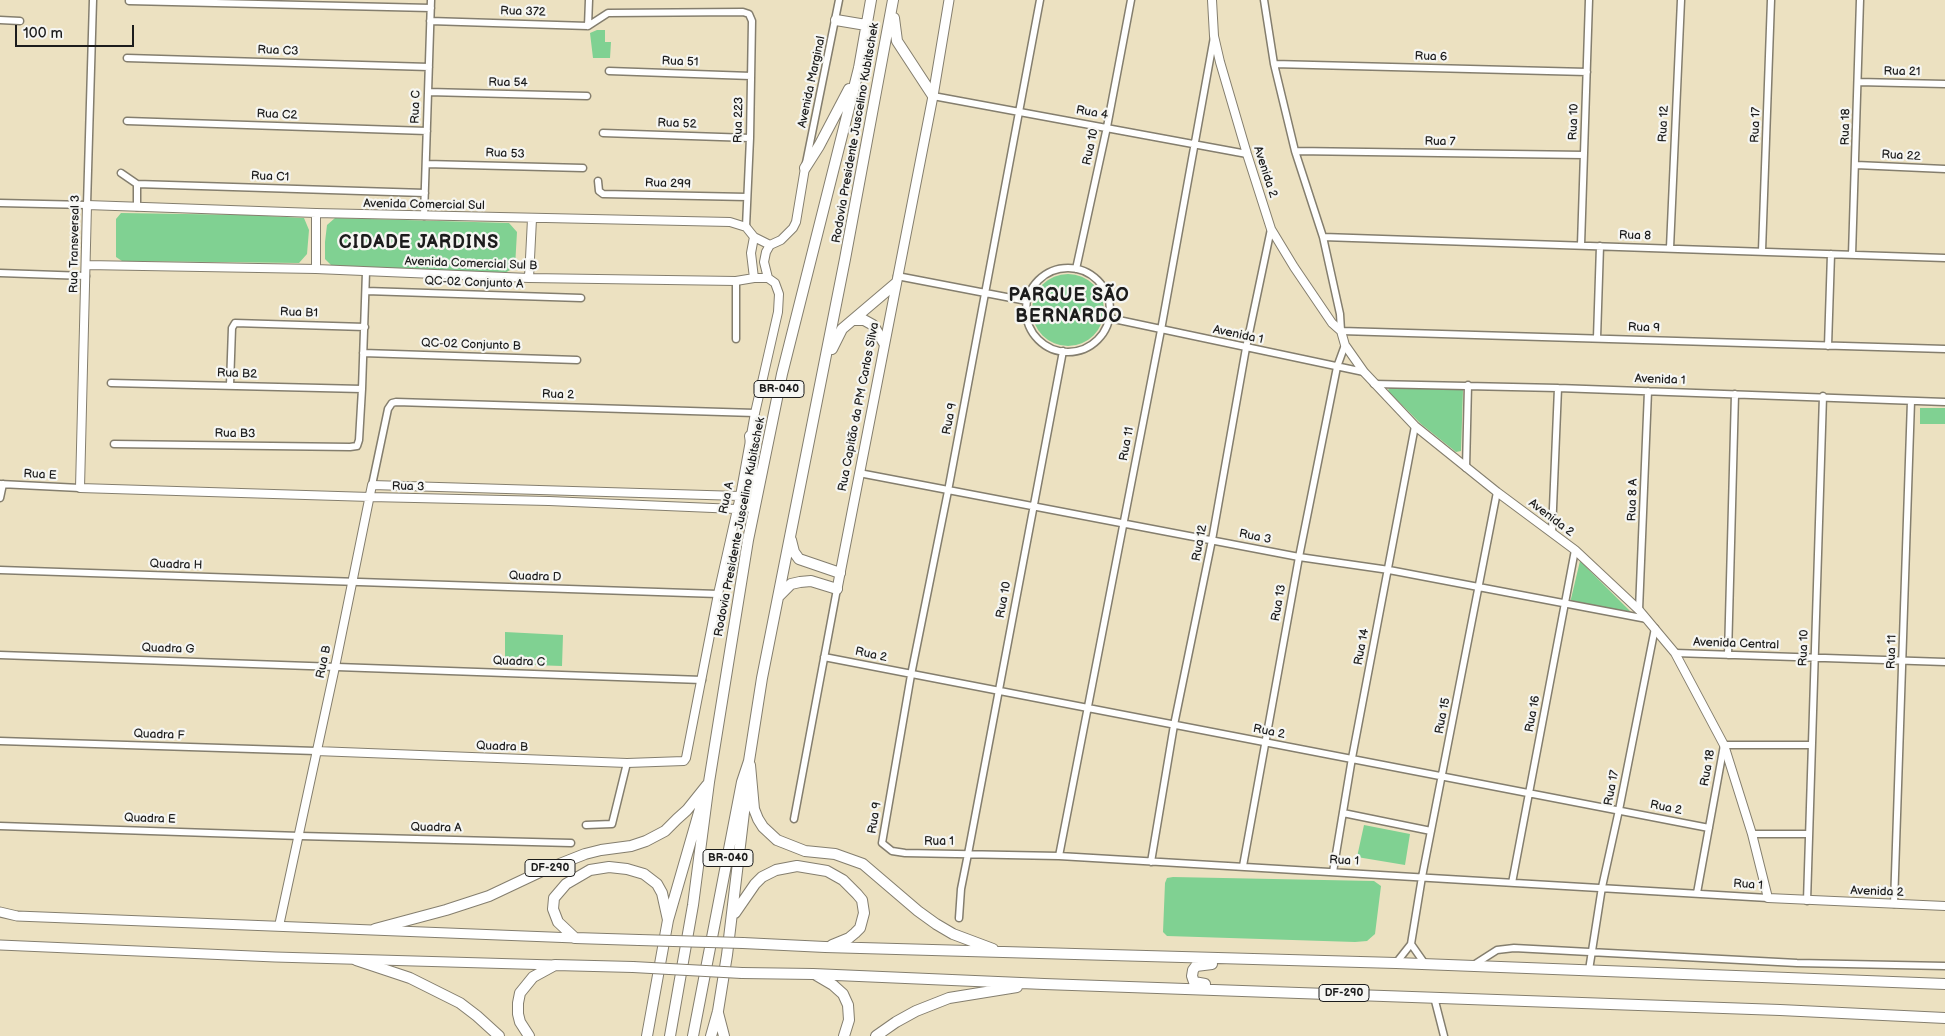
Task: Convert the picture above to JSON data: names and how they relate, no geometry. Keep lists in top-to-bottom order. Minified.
{"streets":{"highway":["Rodovia Presidente Juscelino Kubitschek","BR-040","DF-290"],"main road":["Rua Capitão da PM Carlos Silva"],"street":["Rua 372","Rua C3","Rua 6","Rua 51","Rua 21","Avenida Marginal","Rua 54","Rua C","Rua 4","Rua C2","Rua 223","Rua 10","Rua 52","Rua 12","Rua 17","Rua 18","Rua 7","Rua 53","Rua 22","Avenida 2","Rua C1","Rua 299","Avenida Comercial Sul","Rua 8","Rua Transversal 3","Avenida Comercial Sul B","QC-02 Conjunto A","Rua B1","Rua 9","Avenida 1","QC-02 Conjunto B","Rua B2","Rua 2","Rua B3","Rua 11","Rua E","Rua 3","Rua A","Rua 8 A","Quadra H","Quadra D","Rua 13","Avenida Central","Rua 14","Quadra G","Rua B","Quadra C","Rua 16","Rua 15","Quadra F","Quadra B","Quadra E","Quadra A","Rua 1"]},"crossings":[["Rua 372","Rua C"],["Rua 372","Rua 223"],["Rua C3","Rua C"],["Rua 6","Rua 10"],["Rua 6","Avenida 2"],["Rua 51","Rua 223"],["Rua 21","Rua 18"],["Rua 54","Rua C"],["Rua C","Rua C2"],["Rua C","Rua 53"],["Rua C","Rua C1"],["Rua C","Avenida Comercial Sul"],["Rua 4","Rua 10"],["Rua 4","Avenida 2"],["Rua 4","Rua 9"],["Rua 4","Rua Capitão da PM Carlos Silva"],["Rua 4","Rua 11"],["Rua 223","Rua 52"],["Rua 223","Rua 299"],["Rua 223","Avenida Comercial Sul"],["Rua 10","Rua 7"],["Rua 10","Avenida 2"],["Rua 10","Rua 8"],["Rua 10","Avenida 1"],["Rua 10","Rua 2"],["Rua 10","Rua 3"],["Rua 10","Avenida Central"],["Rua 10","Rua 1"],["Rua 12","Avenida 2"],["Rua 12","Rua 8"],["Rua 12","Avenida 1"],["Rua 12","Rua 2"],["Rua 12","Rua 3"],["Rua 12","Rua 1"],["Rua 17","Avenida 2"],["Rua 17","Rua 8"],["Rua 17","Rua 2"],["Rua 17","Rua 1"],["Rua 17","DF-290"],["Rua 18","Rua 22"],["Rua 18","Avenida 2"],["Rua 18","Rua 8"],["Rua 18","Rua 2"],["Rua 18","Rua 1"],["Rodovia Presidente Juscelino Kubitschek","DF-290"],["Rua 7","Avenida 2"],["Avenida 2","Rua 8"],["Avenida 2","Rua 9"],["Avenida 2","Avenida 1"],["Avenida 2","Rua 11"],["Avenida 2","Rua 3"],["Avenida 2","Rua 8 A"],["Avenida 2","Rua 13"],["Avenida 2","Avenida Central"],["Avenida 2","Rua 14"],["Avenida 2","Rua 16"],["Avenida 2","Rua 15"],["Avenida 2","Rua 1"],["Avenida Comercial Sul","Rua Transversal 3"],["Rua Transversal 3","Avenida Comercial Sul B"],["Rua Transversal 3","Rua E"],["Rua Transversal 3","Rua 3"],["Rua B1","Rua B2"],["Rua 9","Rua 2"],["Rua 9","Rua 3"],["Rua 9","Rua 1"],["Avenida 1","Rua 11"],["Avenida 1","Rua 8 A"],["Avenida 1","Rua 13"],["Rua B2","Rua B3"],["Rua 2","Rua Capitão da PM Carlos Silva"],["Rua 2","Rua 11"],["Rua 2","Rua A"],["Rua 2","Rua 13"],["Rua 2","Rua 14"],["Rua 2","Rua B"],["Rua 2","Rua 16"],["Rua 2","Rua 15"],["Rua Capitão da PM Carlos Silva","Rua 3"],["Rua 11","Rua 3"],["Rua 11","Avenida Central"],["Rua 11","Rua 1"],["Rua E","Rua 3"],["Rua 3","Rua A"],["Rua 3","Rua 13"],["Rua 3","Rua 14"],["Rua 3","Rua B"],["Rua 3","Rua 16"],["Rua 3","Rua 15"],["Rua A","Quadra D"],["Rua A","Quadra C"],["Rua A","Quadra B"],["Quadra H","Quadra D"],["Quadra H","Rua B"],["Quadra D","Rua B"],["Rua 13","Rua 1"],["Rua 14","Rua 1"],["Quadra G","Rua B"],["Quadra G","Quadra C"],["Rua B","Quadra C"],["Rua B","Quadra F"],["Rua B","Quadra B"],["Rua B","Quadra E"],["Rua B","Quadra A"],["Rua B","DF-290"],["Rua 16","Rua 1"],["Rua 15","Rua 1"],["Quadra F","Quadra B"],["Quadra E","Quadra A"]],"districts":["CIDADE JARDINS","PARQUE SÃO BERNARDO"],"scale_bar":"100 m"}
